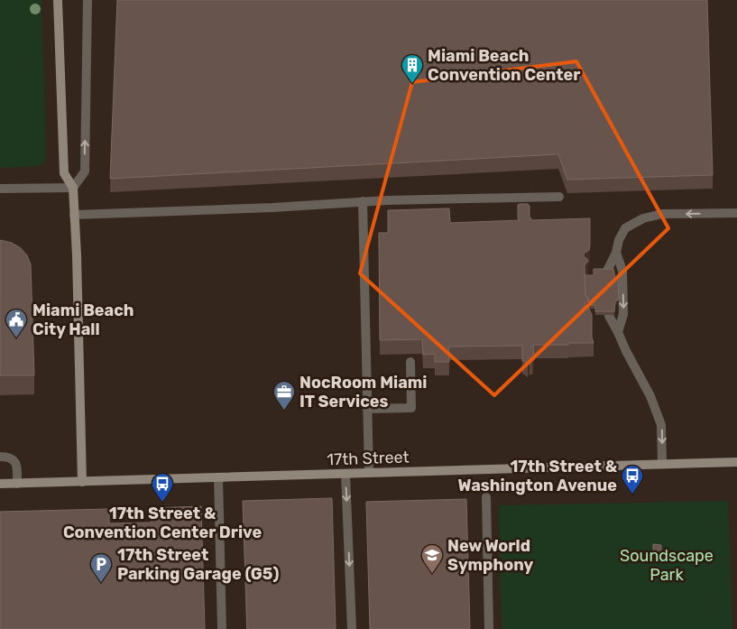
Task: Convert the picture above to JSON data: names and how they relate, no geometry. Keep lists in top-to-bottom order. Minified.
{"streets":{"street":["17th Street"]},"parks":["Soundscape Park"],"places":{"building":["Miami Beach Convention Center"],"public building":["Miami Beach City Hall"],"office":["NocRoom Miami IT Services"],"bus stop":["17th Street & Washington Avenue","17th Street & Convention Center Drive"],"school or university":["New World Symphony"],"parking":["17th Street Parking Garage (G5)"]}}
